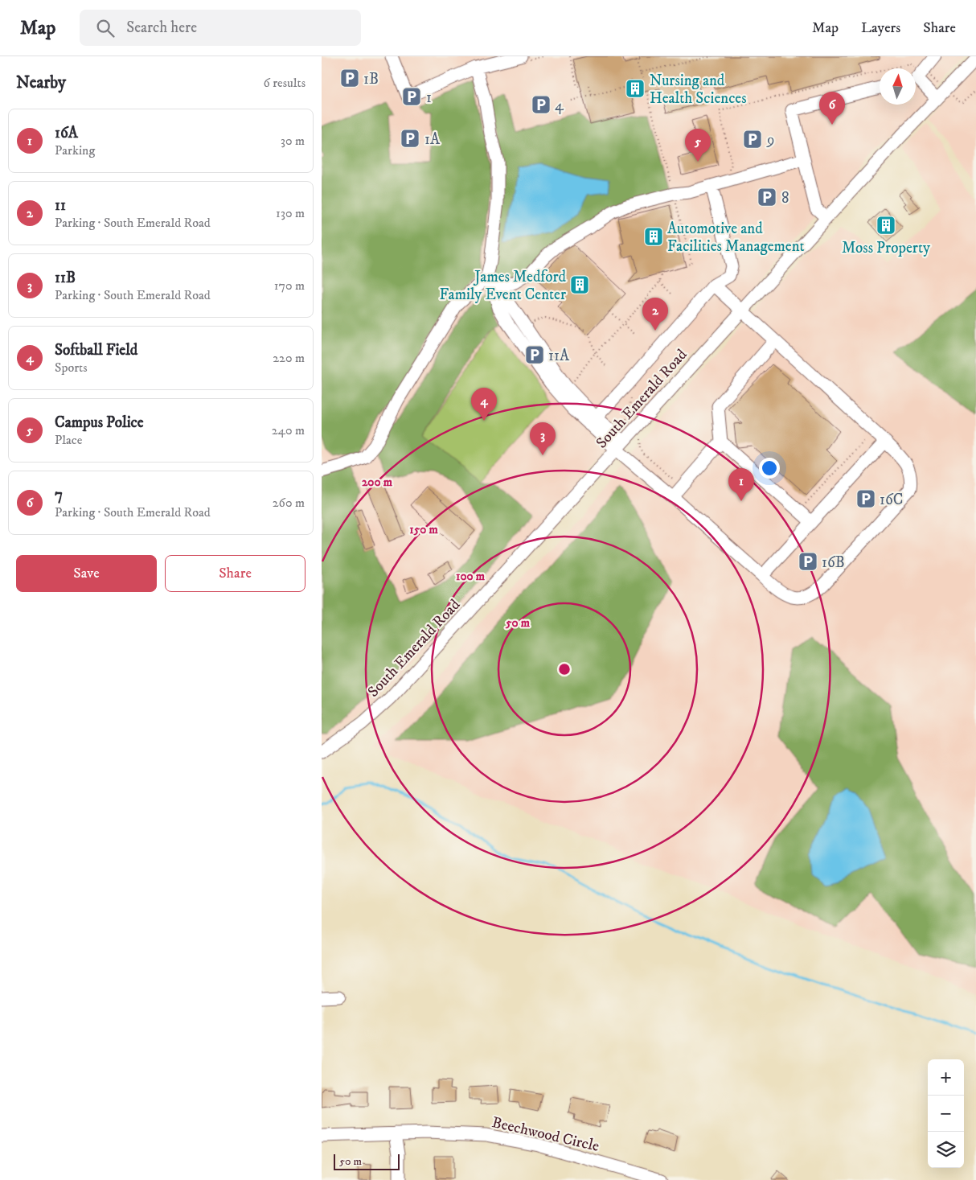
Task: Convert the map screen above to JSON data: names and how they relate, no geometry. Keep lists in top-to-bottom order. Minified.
{"streets":{"street":["South Emerald Road","Beechwood Circle"]},"places":{"parking":["1B","1","4","1A","9","8","11A","16C","16B"],"building":["Nursing and Health Sciences","Moss Property","Automotive and Facilities Management","James Medford Family Event Center"]},"scale_bar":"50 m","north":"top","page":{"header":"Map","search":"Search here","nav":["Map","Layers","Share"],"heading":["Nearby","6 results"],"pins":["6","5","2","4","3","1"],"list":[{"mark":"1","name":"16A","note":"Parking","value":"30 m"},{"mark":"2","name":"11","note":"Parking · South Emerald Road","value":"130 m"},{"mark":"3","name":"11B","note":"Parking · South Emerald Road","value":"170 m"},{"mark":"4","name":"Softball Field","note":"Sports","value":"220 m"},{"mark":"5","name":"Campus Police","note":"Place","value":"240 m"},{"mark":"6","name":"7","note":"Parking · South Emerald Road","value":"260 m"}],"buttons":["Save","Share"],"map_buttons":["+","−"],"scale":"50 m"},"rings":["200 m","150 m","100 m","50 m"]}
